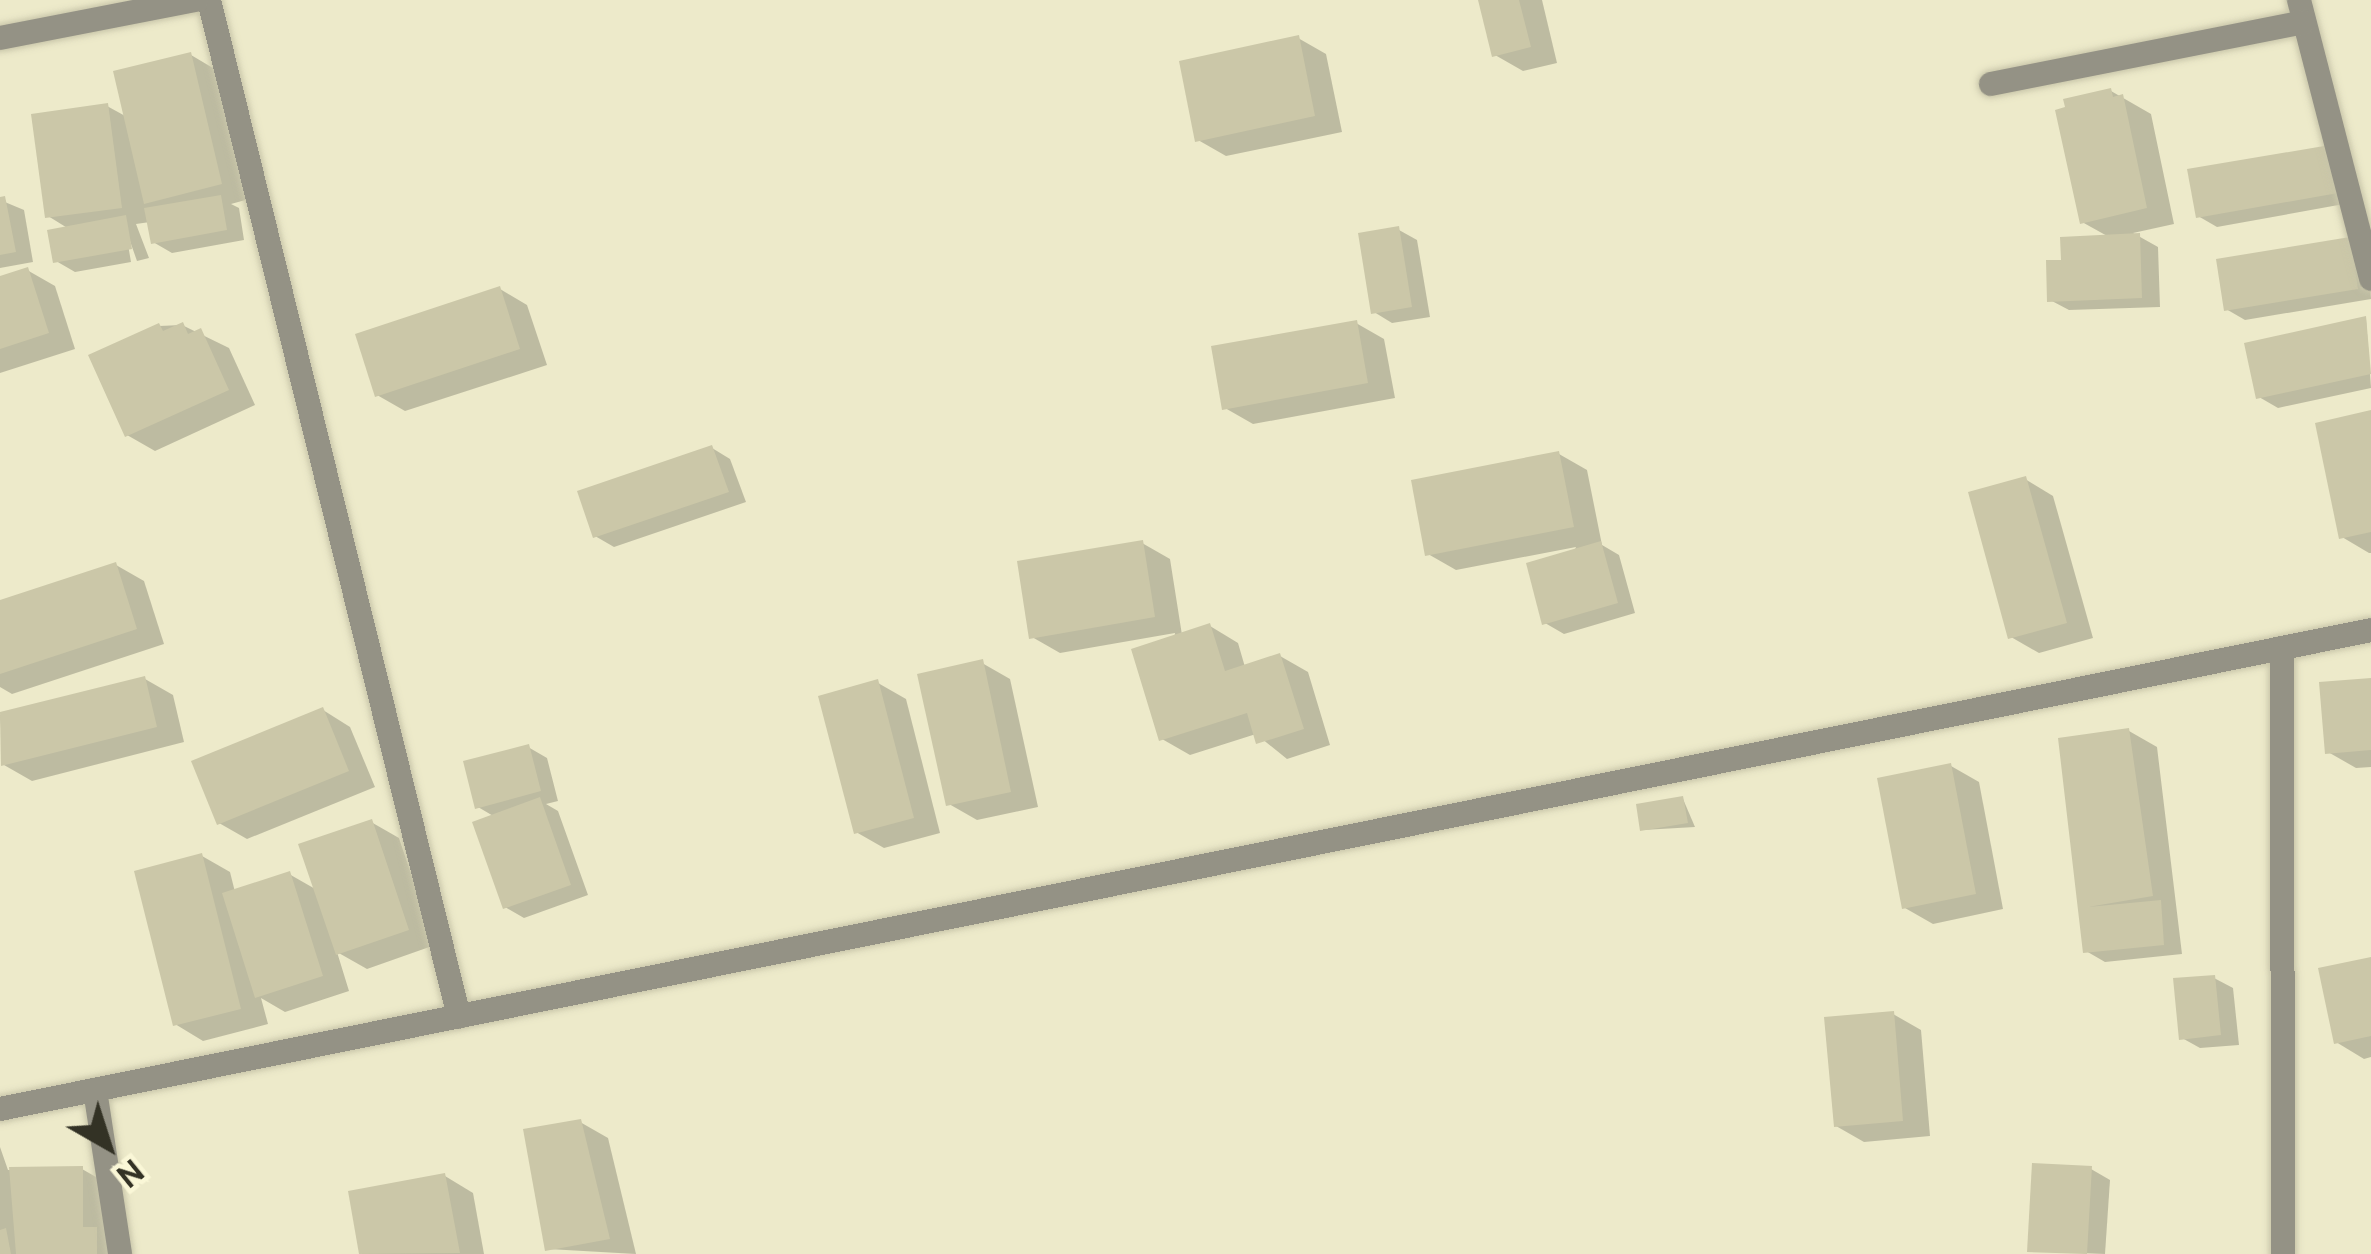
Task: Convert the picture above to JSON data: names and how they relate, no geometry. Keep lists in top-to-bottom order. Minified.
{"north":"bottom right"}
